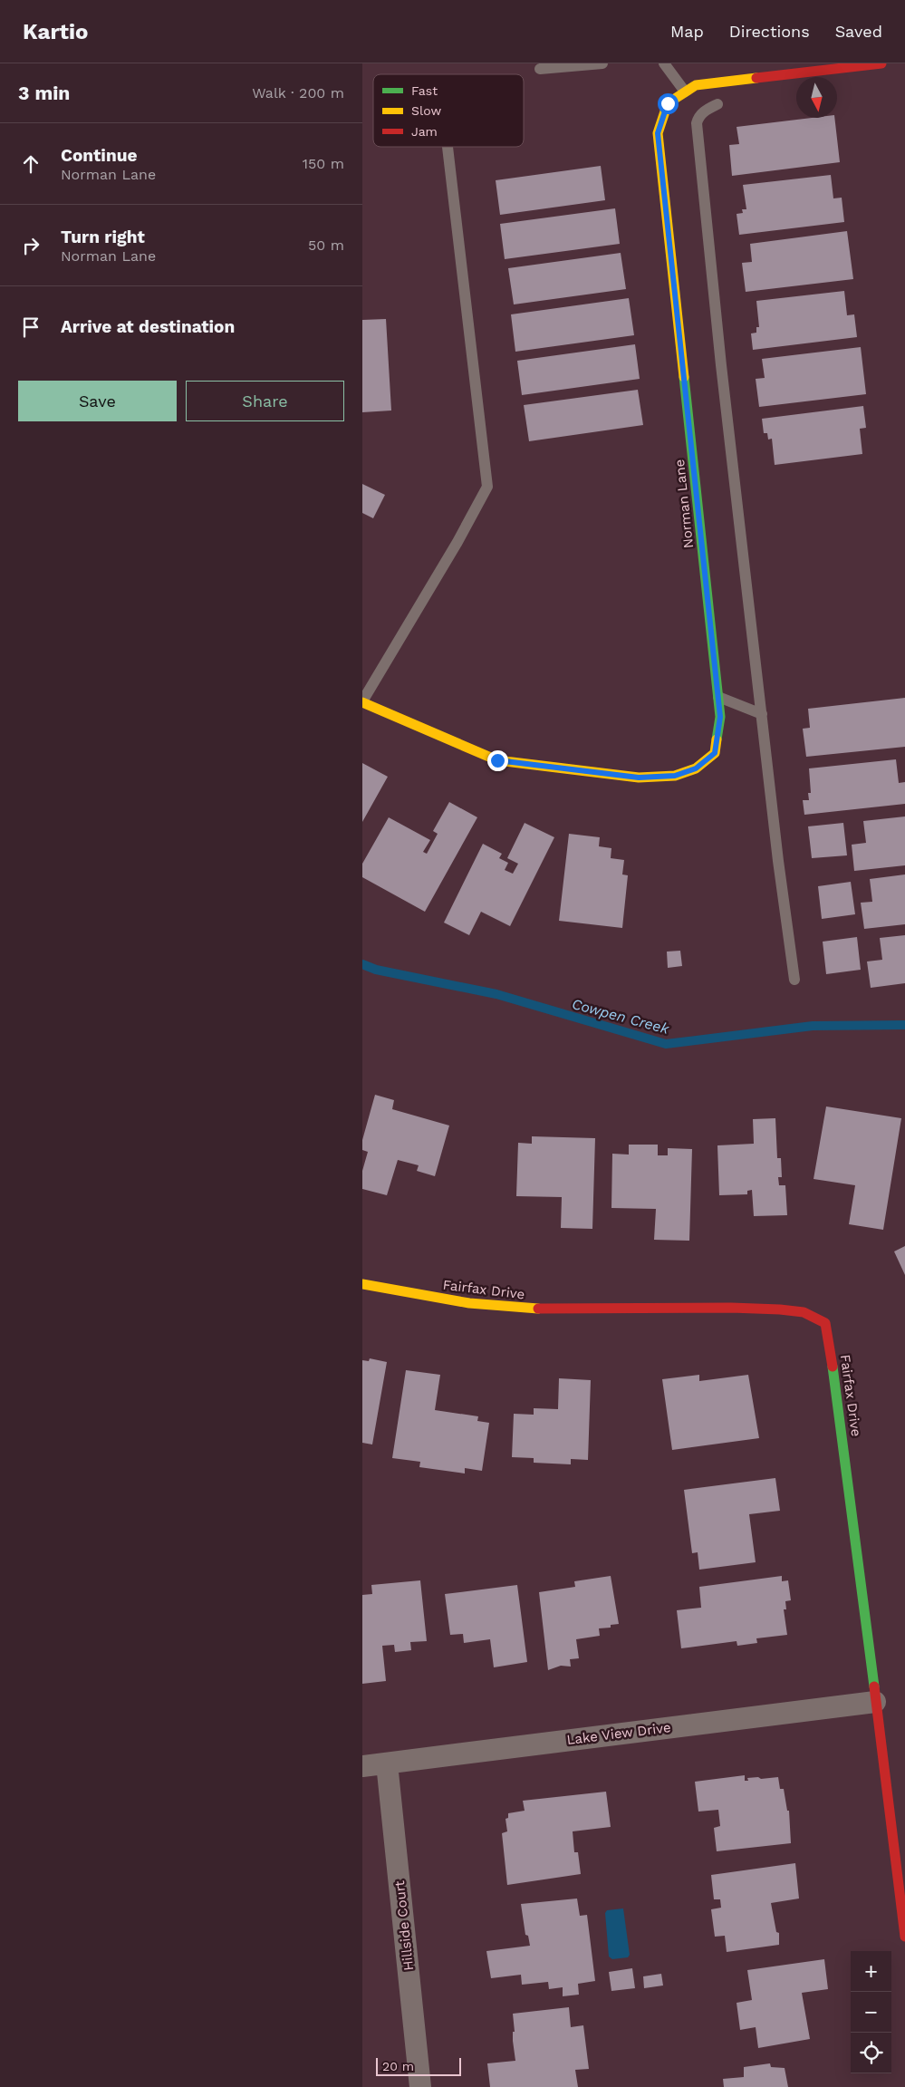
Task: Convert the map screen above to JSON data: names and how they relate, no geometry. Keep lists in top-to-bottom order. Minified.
{"streets":{"street":["Norman Lane","Fairfax Drive","Lake View Drive","Hillside Court"]},"crossings":[["Fairfax Drive","Lake View Drive"],["Lake View Drive","Hillside Court"]],"water":["Cowpen Creek"],"legend":["Fast","Slow","Jam"],"scale_bar":"20 m","north":"bottom","page":{"header":"Kartio","nav":["Map","Directions","Saved"],"heading":["3 min","Walk · 200 m"],"list":[["Continue","Norman Lane","150 m"],["Turn right","Norman Lane","50 m"],"Arrive at destination"],"buttons":["Save","Share"],"map_buttons":["+","−"],"scale":"20 m"}}
